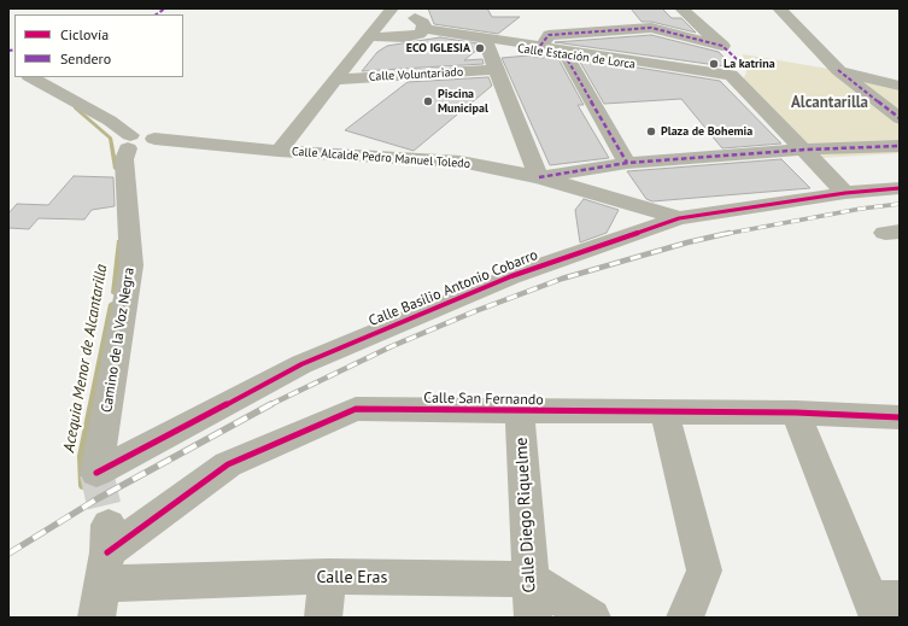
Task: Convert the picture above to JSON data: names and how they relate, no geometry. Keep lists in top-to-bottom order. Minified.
{"streets":{"street":["Calle Estación de Lorca","Calle Voluntariado","Calle Alcalde Pedro Manuel Toledo","Calle Basilio Antonio Cobarro","Camino de la Voz Negra","Calle San Fernando","Calle Diego Riquelme","Calle Eras"]},"crossings":[["Calle Alcalde Pedro Manuel Toledo","Calle Basilio Antonio Cobarro"],["Calle Alcalde Pedro Manuel Toledo","Camino de la Voz Negra"],["Calle Basilio Antonio Cobarro","Camino de la Voz Negra"],["Calle San Fernando","Calle Diego Riquelme"],["Calle San Fernando","Calle Eras"],["Calle Diego Riquelme","Calle Eras"]],"districts":["Alcantarilla"],"water":["Acequia Menor de Alcantarilla"],"places":["ECO IGLESIA","La katrina","Piscina Municipal","Plaza de Bohemia"],"legend":["Ciclovía","Sendero"]}
